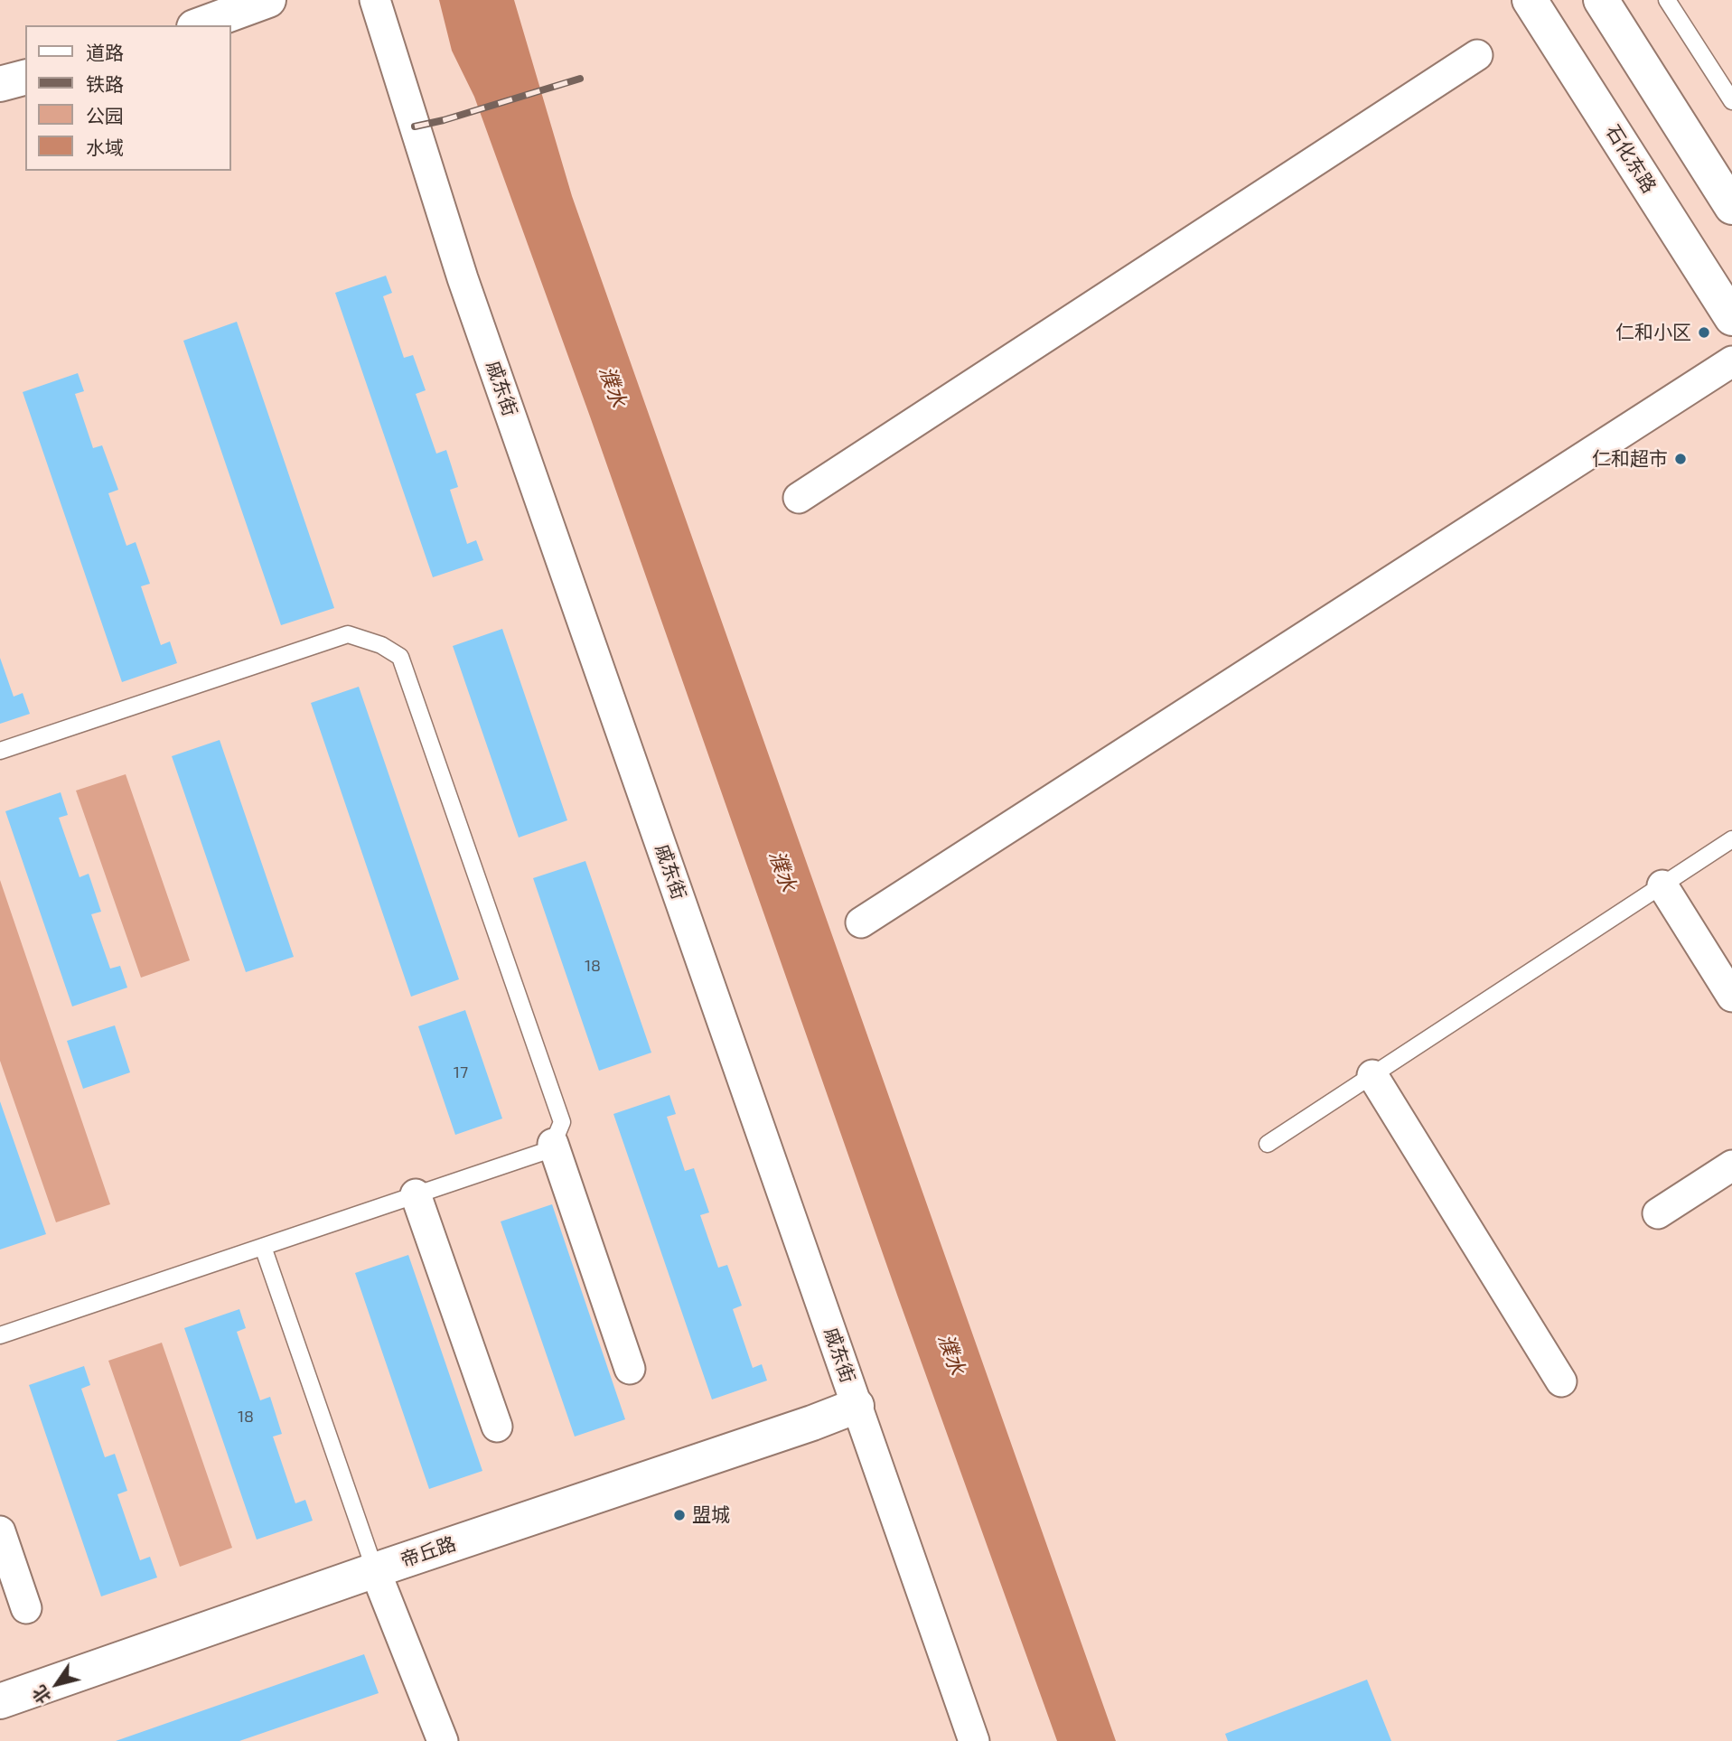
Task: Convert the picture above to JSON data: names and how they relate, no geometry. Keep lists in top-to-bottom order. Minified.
{"streets":{"street":["石化东路","戚东街","帝丘路"]},"crossings":[["戚东街","帝丘路"]],"water":["濮水"],"places":["仁和小区","仁和超市","盟城"],"house_numbers":["18","17","18"],"legend":["道路","铁路","公园","水域"],"north":"bottom left"}
